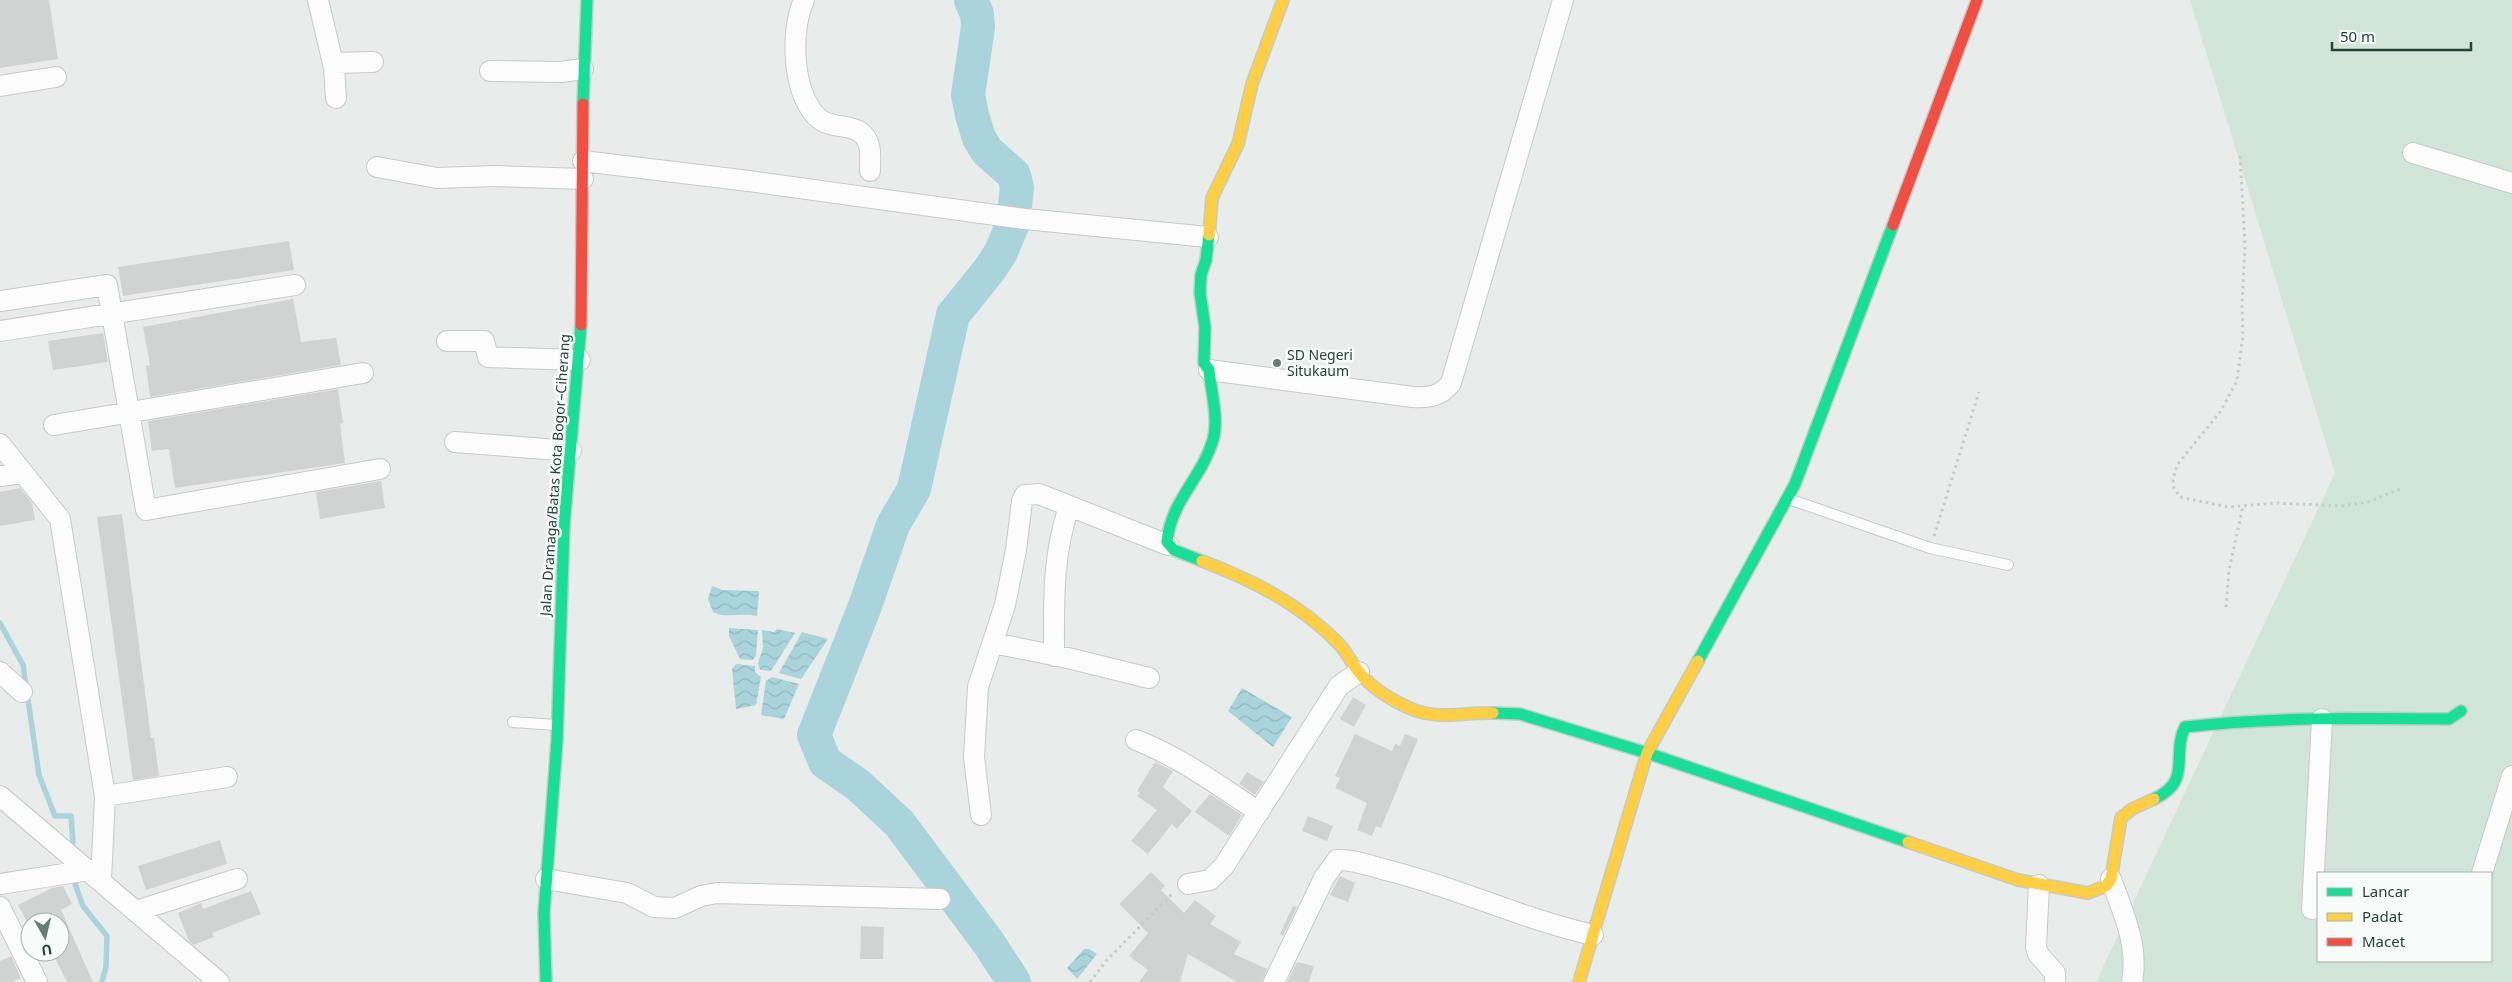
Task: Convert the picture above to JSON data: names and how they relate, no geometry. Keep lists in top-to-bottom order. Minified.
{"streets":{"street":["Jalan Dramaga/Batas Kota Bogor–Ciherang"]},"places":["SD Negeri Situkaum"],"legend":["Lancar","Padat","Macet"],"scale_bar":"50 m","north":"bottom"}
